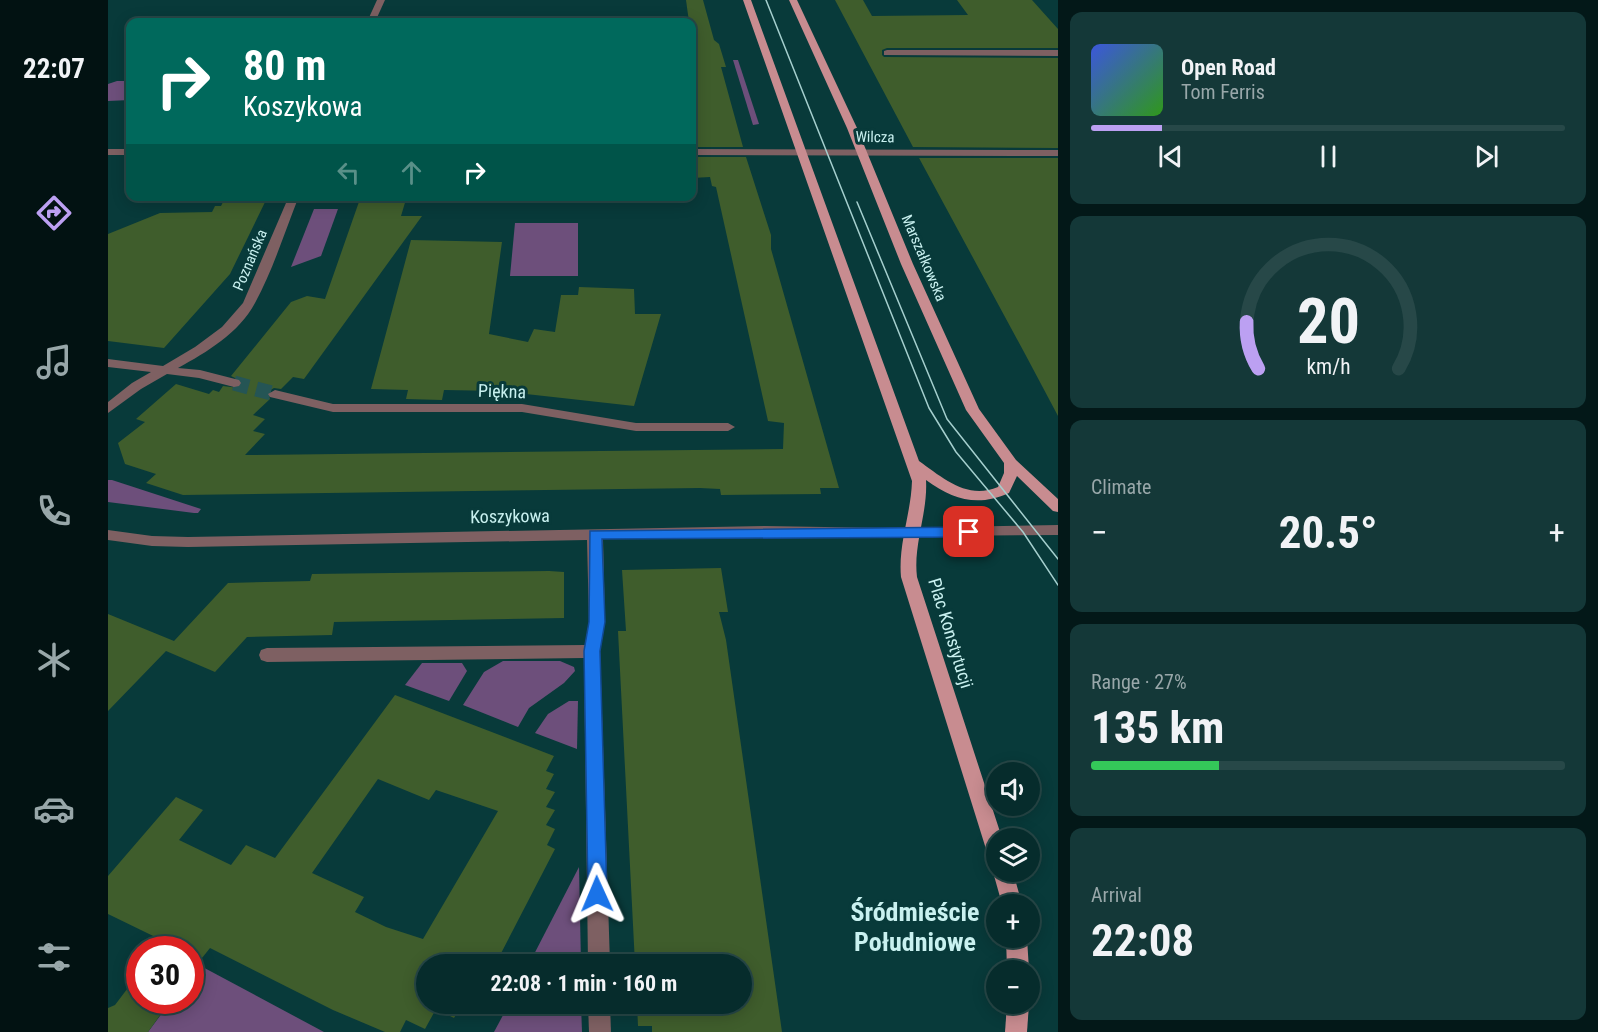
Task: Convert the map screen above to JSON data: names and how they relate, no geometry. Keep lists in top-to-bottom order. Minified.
{"streets":{"main road":["Marszałkowska","Plac Konstytucji"],"street":["Wilcza","Poznańska","Piękna","Koszykowa"]},"crossings":[["Wilcza","Marszałkowska"],["Koszykowa","Plac Konstytucji"]],"districts":["Śródmieście Południowe"],"page":{"tabs":"22:07","turn":["80 m","Koszykowa"],"song":["Open Road","Tom Ferris"],"tile":["Climate",["Range · 27%","135 km"],["Arrival","22:08"]],"heat":["−","20.5°","+"],"map_buttons":["+","−"],"limit":"30","trip":"22:08 · 1 min · 160 m","gauge":["20","km/h"]}}
